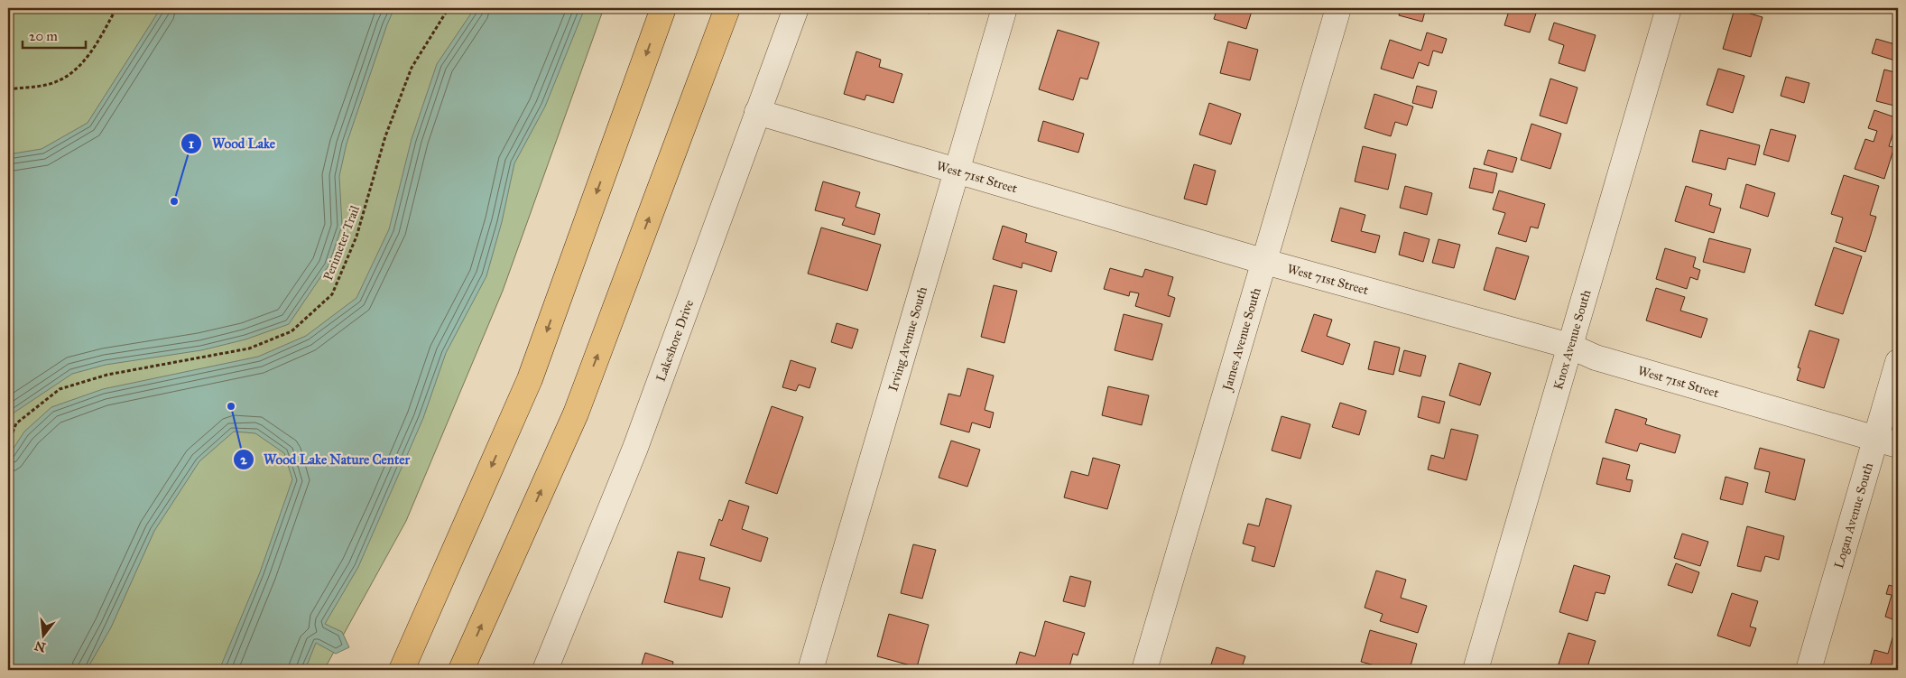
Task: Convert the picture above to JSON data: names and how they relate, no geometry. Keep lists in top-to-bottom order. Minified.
{"streets":{"street":["West 71st Street","Knox Avenue South","Irving Avenue South","James Avenue South","Lakeshore Drive","Logan Avenue South"],"path":["Perimeter Trail"]},"crossings":[["West 71st Street","Knox Avenue South"],["West 71st Street","Irving Avenue South"],["West 71st Street","James Avenue South"],["West 71st Street","Lakeshore Drive"],["West 71st Street","Logan Avenue South"]],"places":["Wood Lake","Wood Lake Nature Center"],"scale_bar":"20 m","north":"bottom"}
